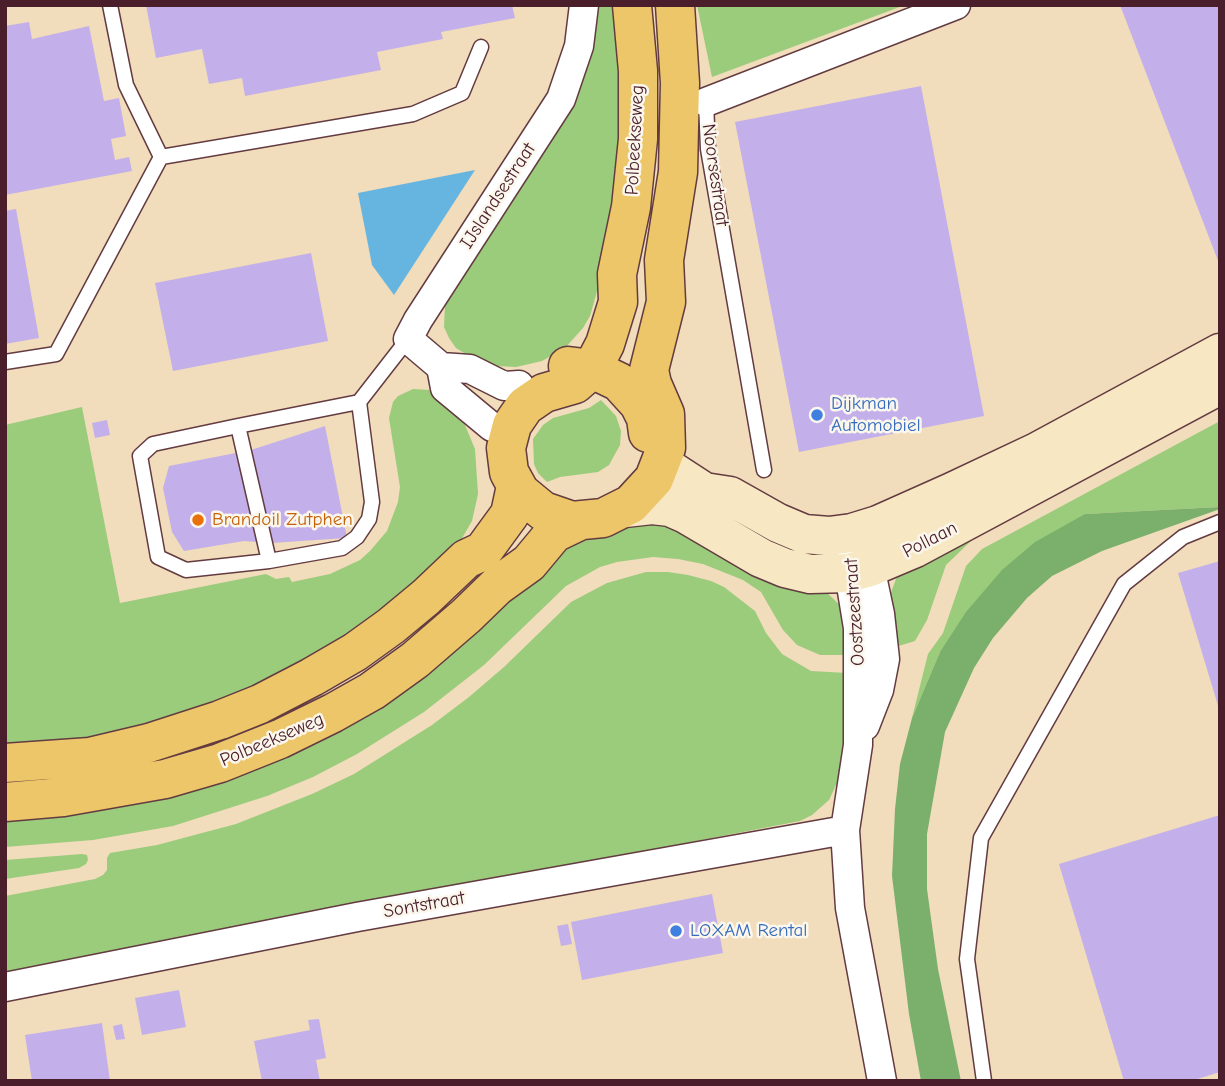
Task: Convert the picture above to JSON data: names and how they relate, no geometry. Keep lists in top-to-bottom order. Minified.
{"streets":{"main road":["Polbeekseweg"],"street":["Noorsestraat","IJslandsestraat","Pollaan","Oostzeestraat","Sontstraat"]},"crossings":[["Pollaan","Oostzeestraat"],["Oostzeestraat","Sontstraat"]],"places":["Dijkman Automobiel","Brandoil Zutphen","LOXAM Rental"]}
